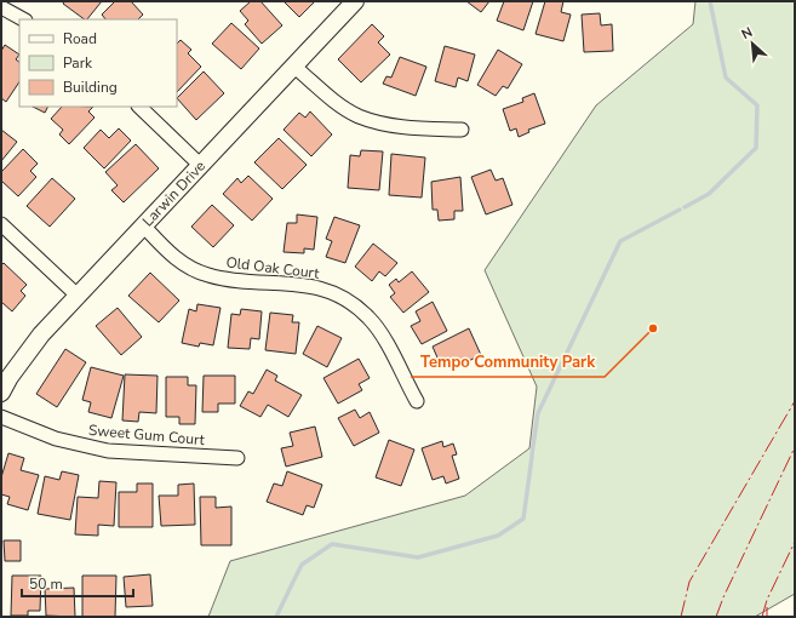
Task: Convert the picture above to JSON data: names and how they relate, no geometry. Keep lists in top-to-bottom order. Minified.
{"streets":{"street":["Larwin Drive","Old Oak Court","Sweet Gum Court"]},"crossings":[["Larwin Drive","Old Oak Court"]],"places":["Tempo Community Park"],"legend":["Road","Park","Building"],"scale_bar":"50 m","north":"top left"}
